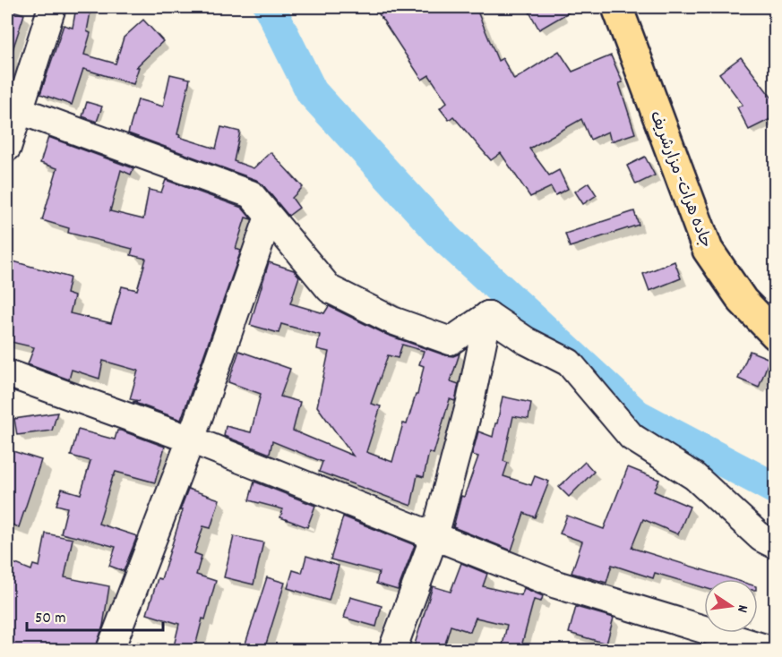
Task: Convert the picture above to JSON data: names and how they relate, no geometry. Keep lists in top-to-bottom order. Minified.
{"streets":{"highway":["جاده هرات- مزارشریف"]},"scale_bar":"50 m","north":"right"}
